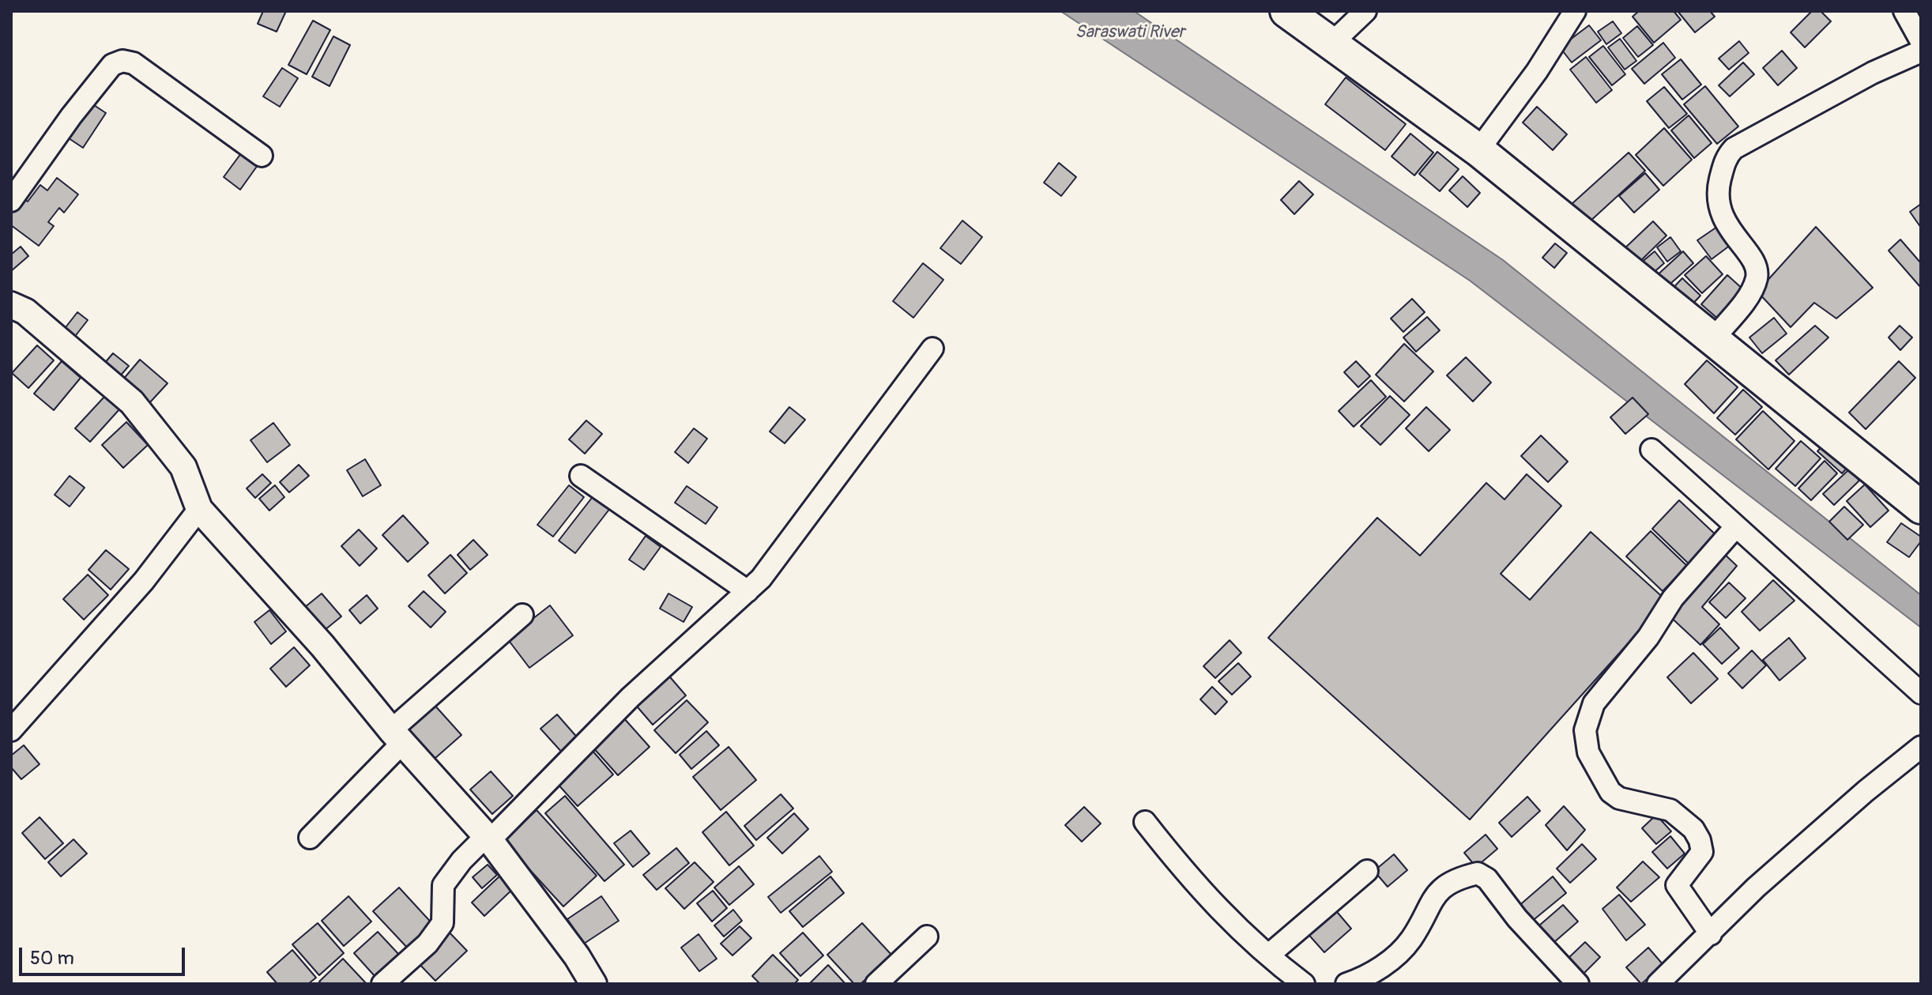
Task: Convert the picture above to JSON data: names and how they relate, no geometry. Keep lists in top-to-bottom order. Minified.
{"water":["Saraswati River"],"scale_bar":"50 m"}
